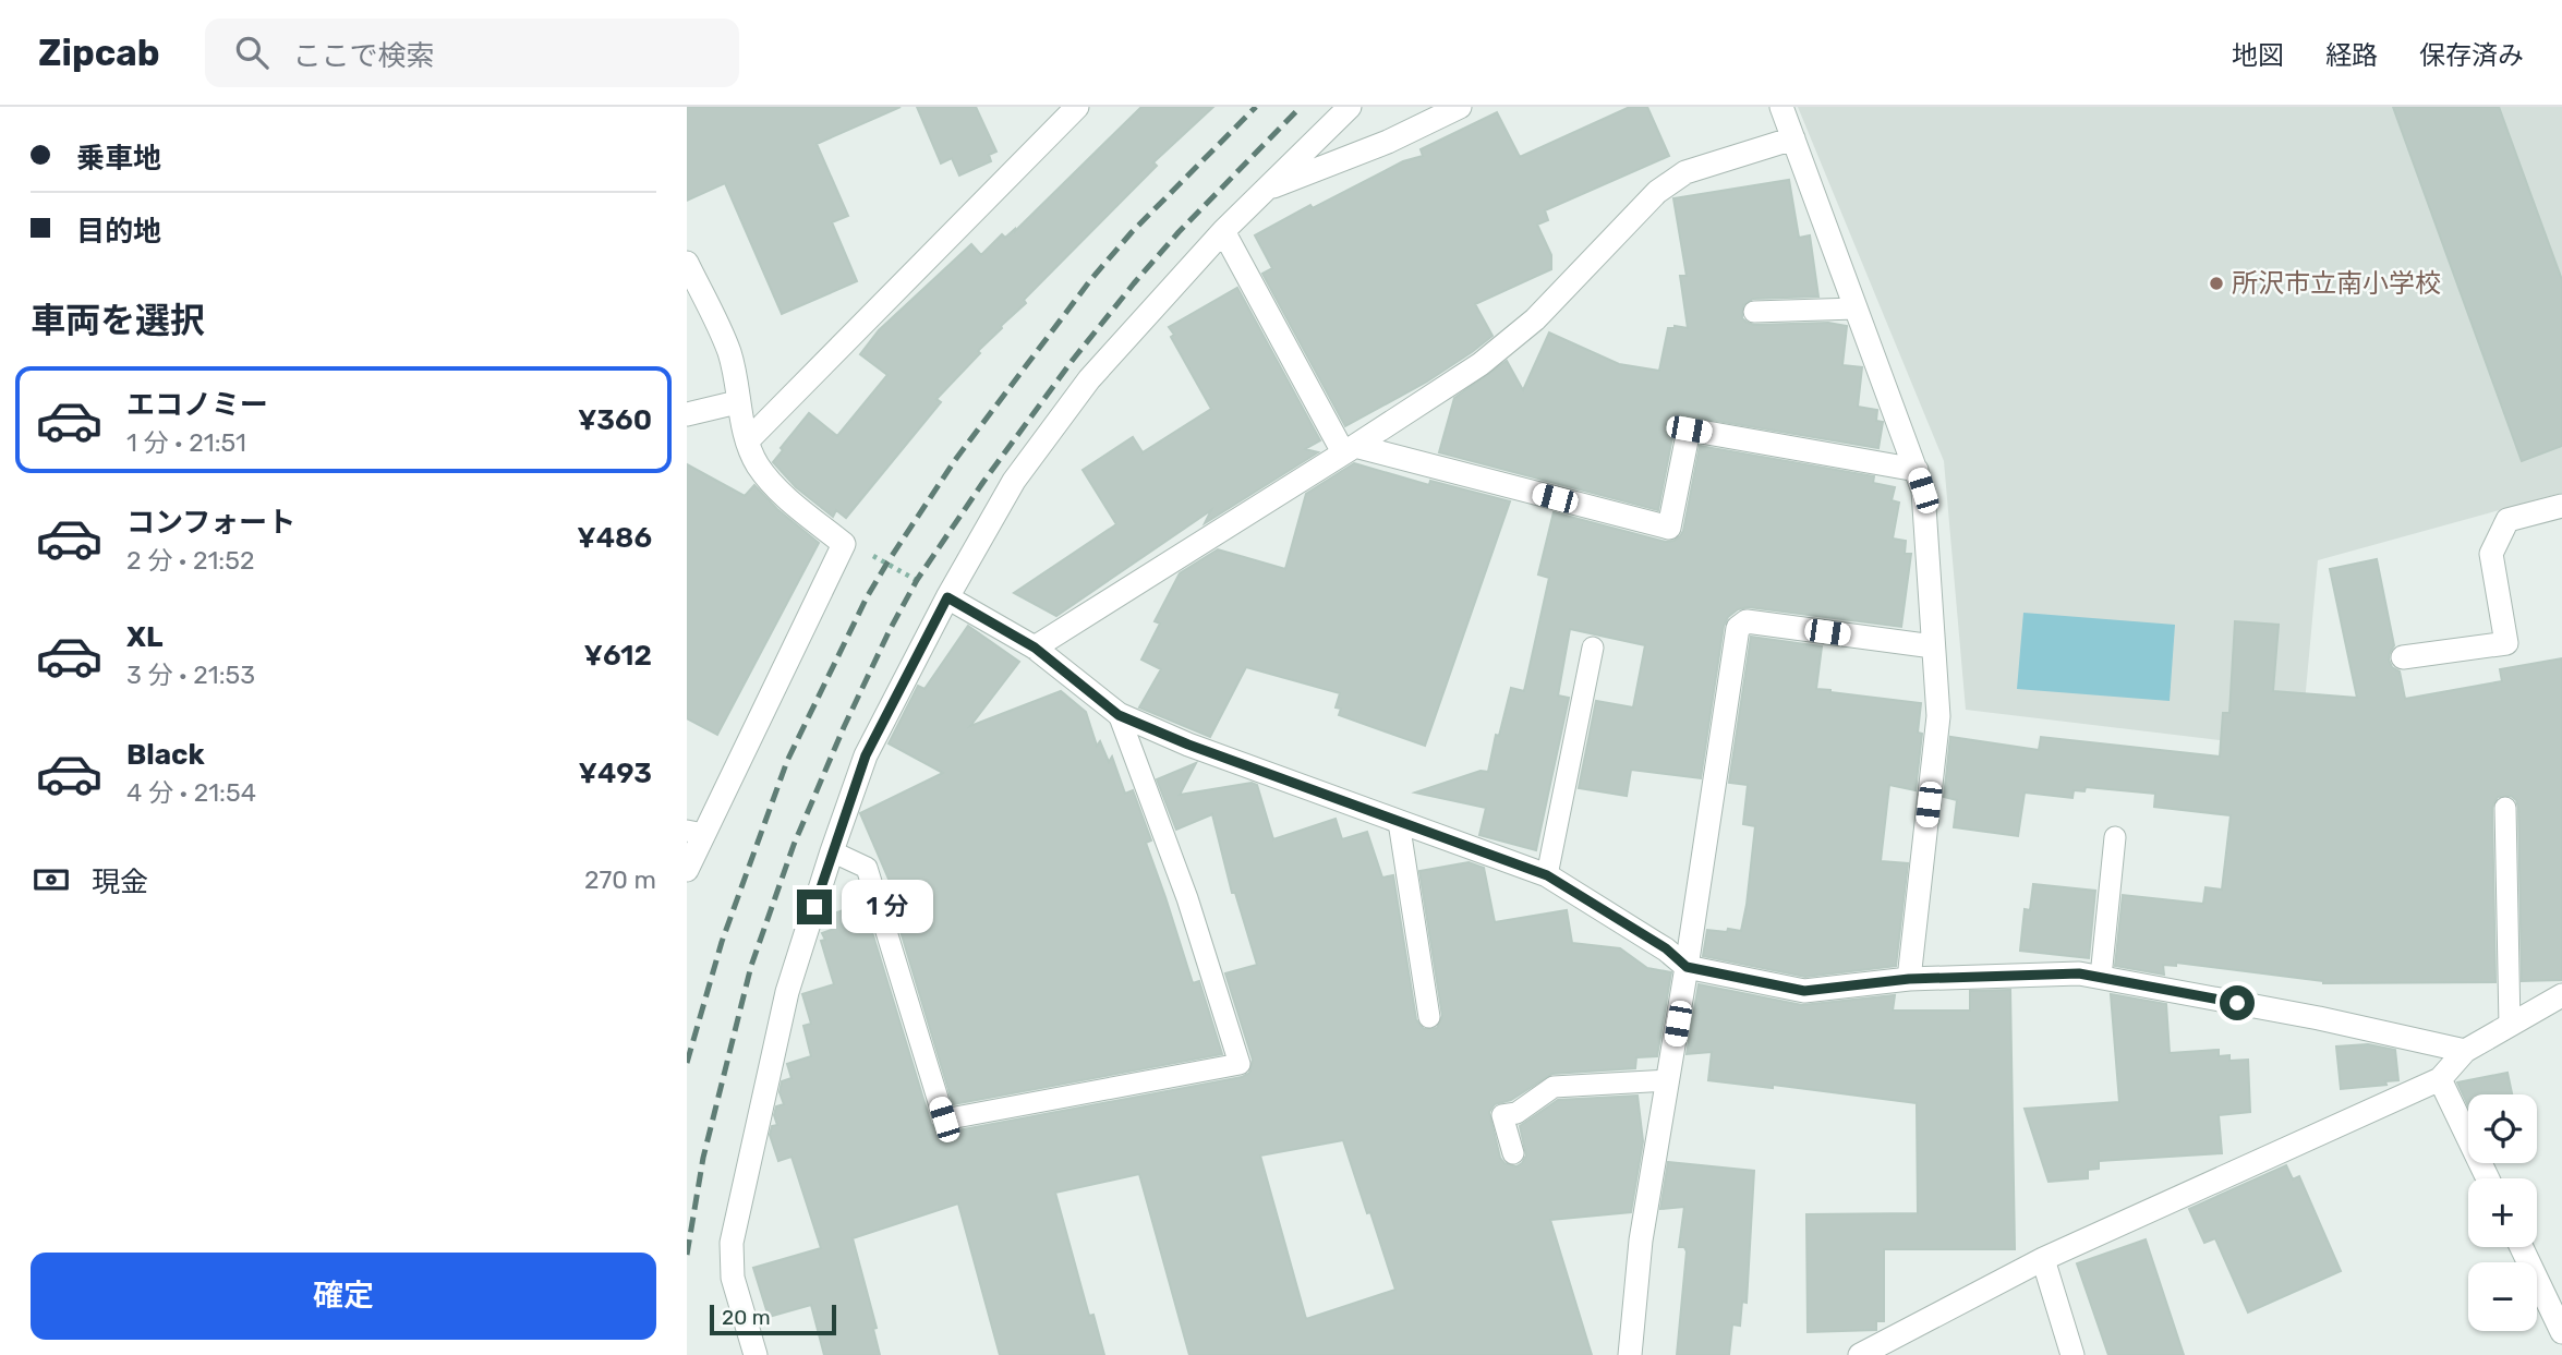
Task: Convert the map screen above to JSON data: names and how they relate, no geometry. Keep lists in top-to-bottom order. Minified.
{"places":["所沢市立南小学校"],"scale_bar":"20 m","page":{"header":"Zipcab","search":"ここで検索","nav":["地図","経路","保存済み"],"banner":["乗車地","目的地"],"heading":"車両を選択","list":[{"name":"エコノミー","note":"1 分 · 21:51","value":"¥360"},{"name":"コンフォート","note":"2 分 · 21:52","value":"¥486"},{"name":"XL","note":"3 分 · 21:53","value":"¥612"},{"name":"Black","note":"4 分 · 21:54","value":"¥493"}],"pay":["現金","270 m"],"bubble":"1 分","map_buttons":["+","−"],"buttons":"確定","scale":"20 m"}}
